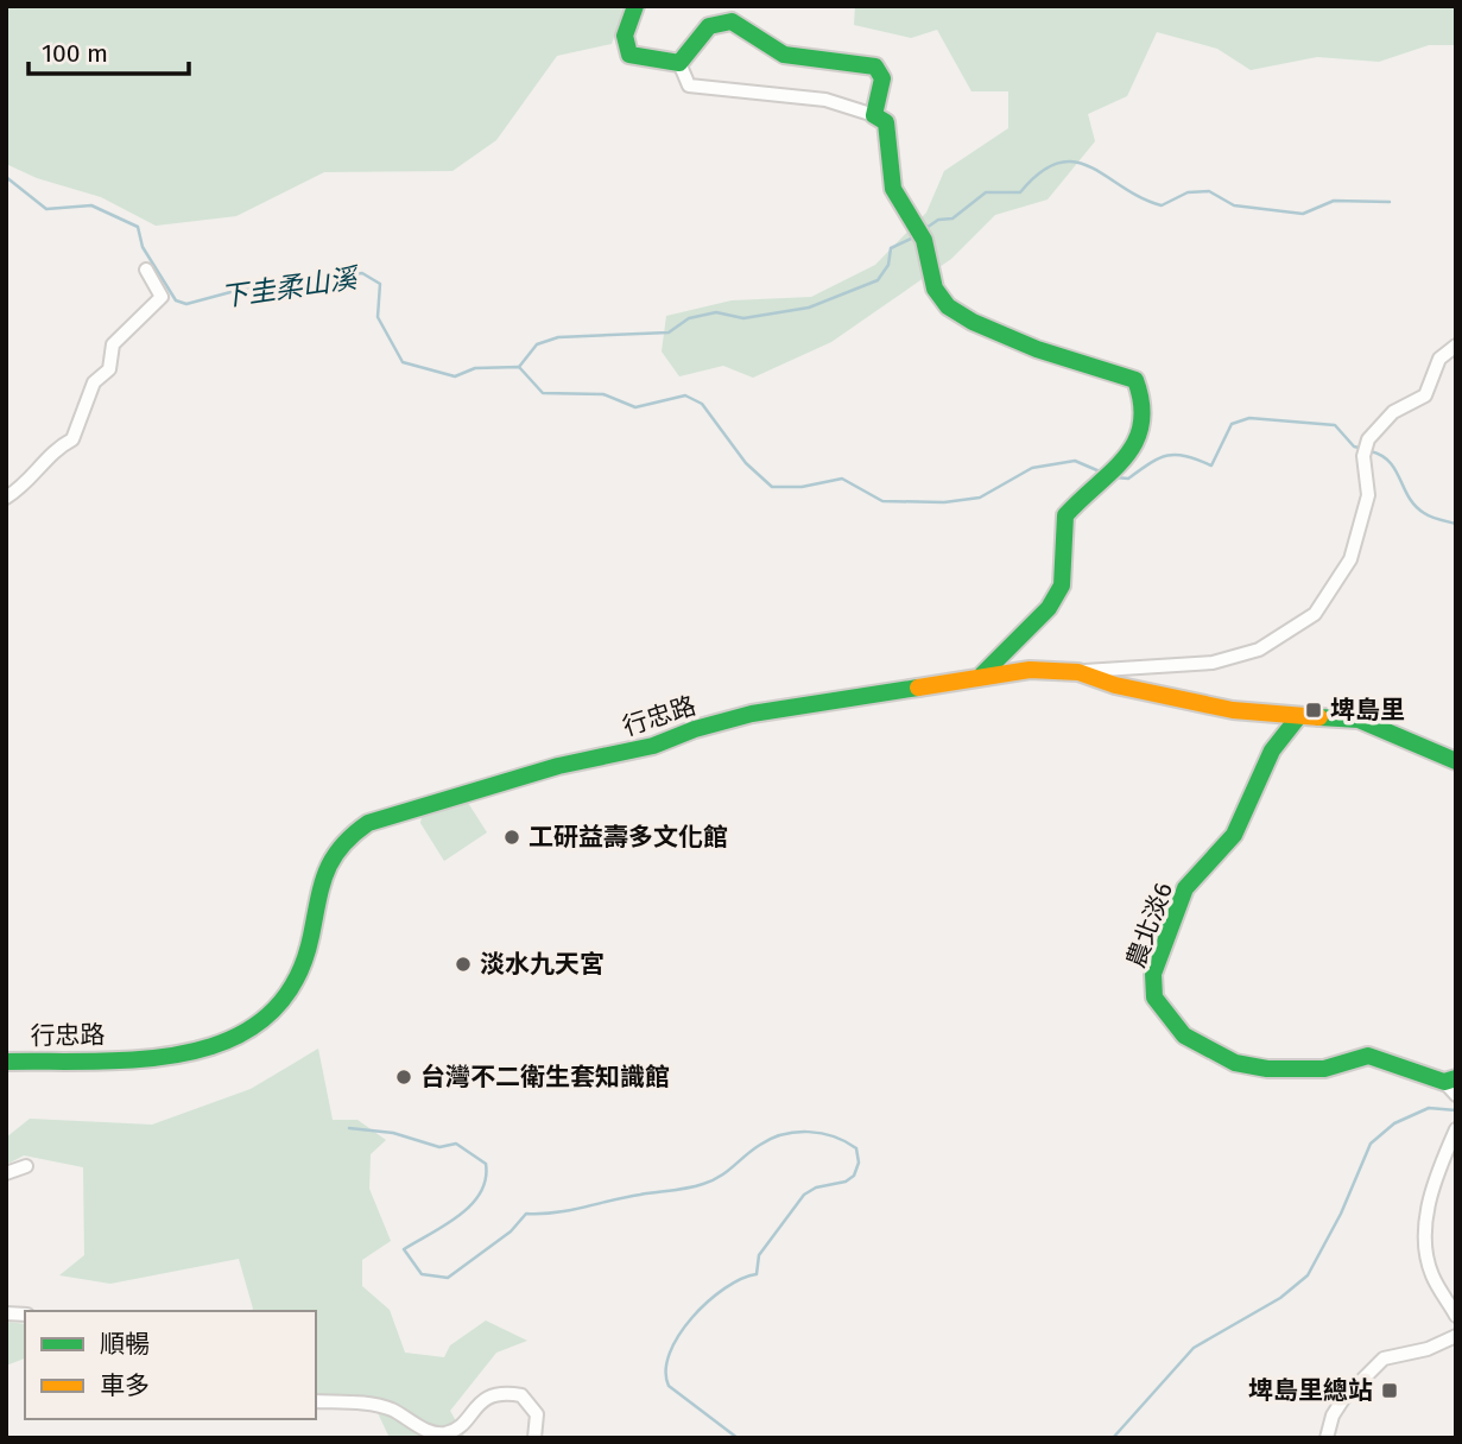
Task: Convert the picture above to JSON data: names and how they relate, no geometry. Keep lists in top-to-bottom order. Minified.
{"streets":{"street":["行忠路","農北淡6"]},"crossings":[["行忠路","農北淡6"]],"water":["下圭柔山溪"],"places":{"transit":["埤島里","埤島里總站"],"other":["工研益壽多文化館","淡水九天宮","台灣不二衛生套知識館"]},"legend":["順暢","車多"],"scale_bar":"100 m"}
